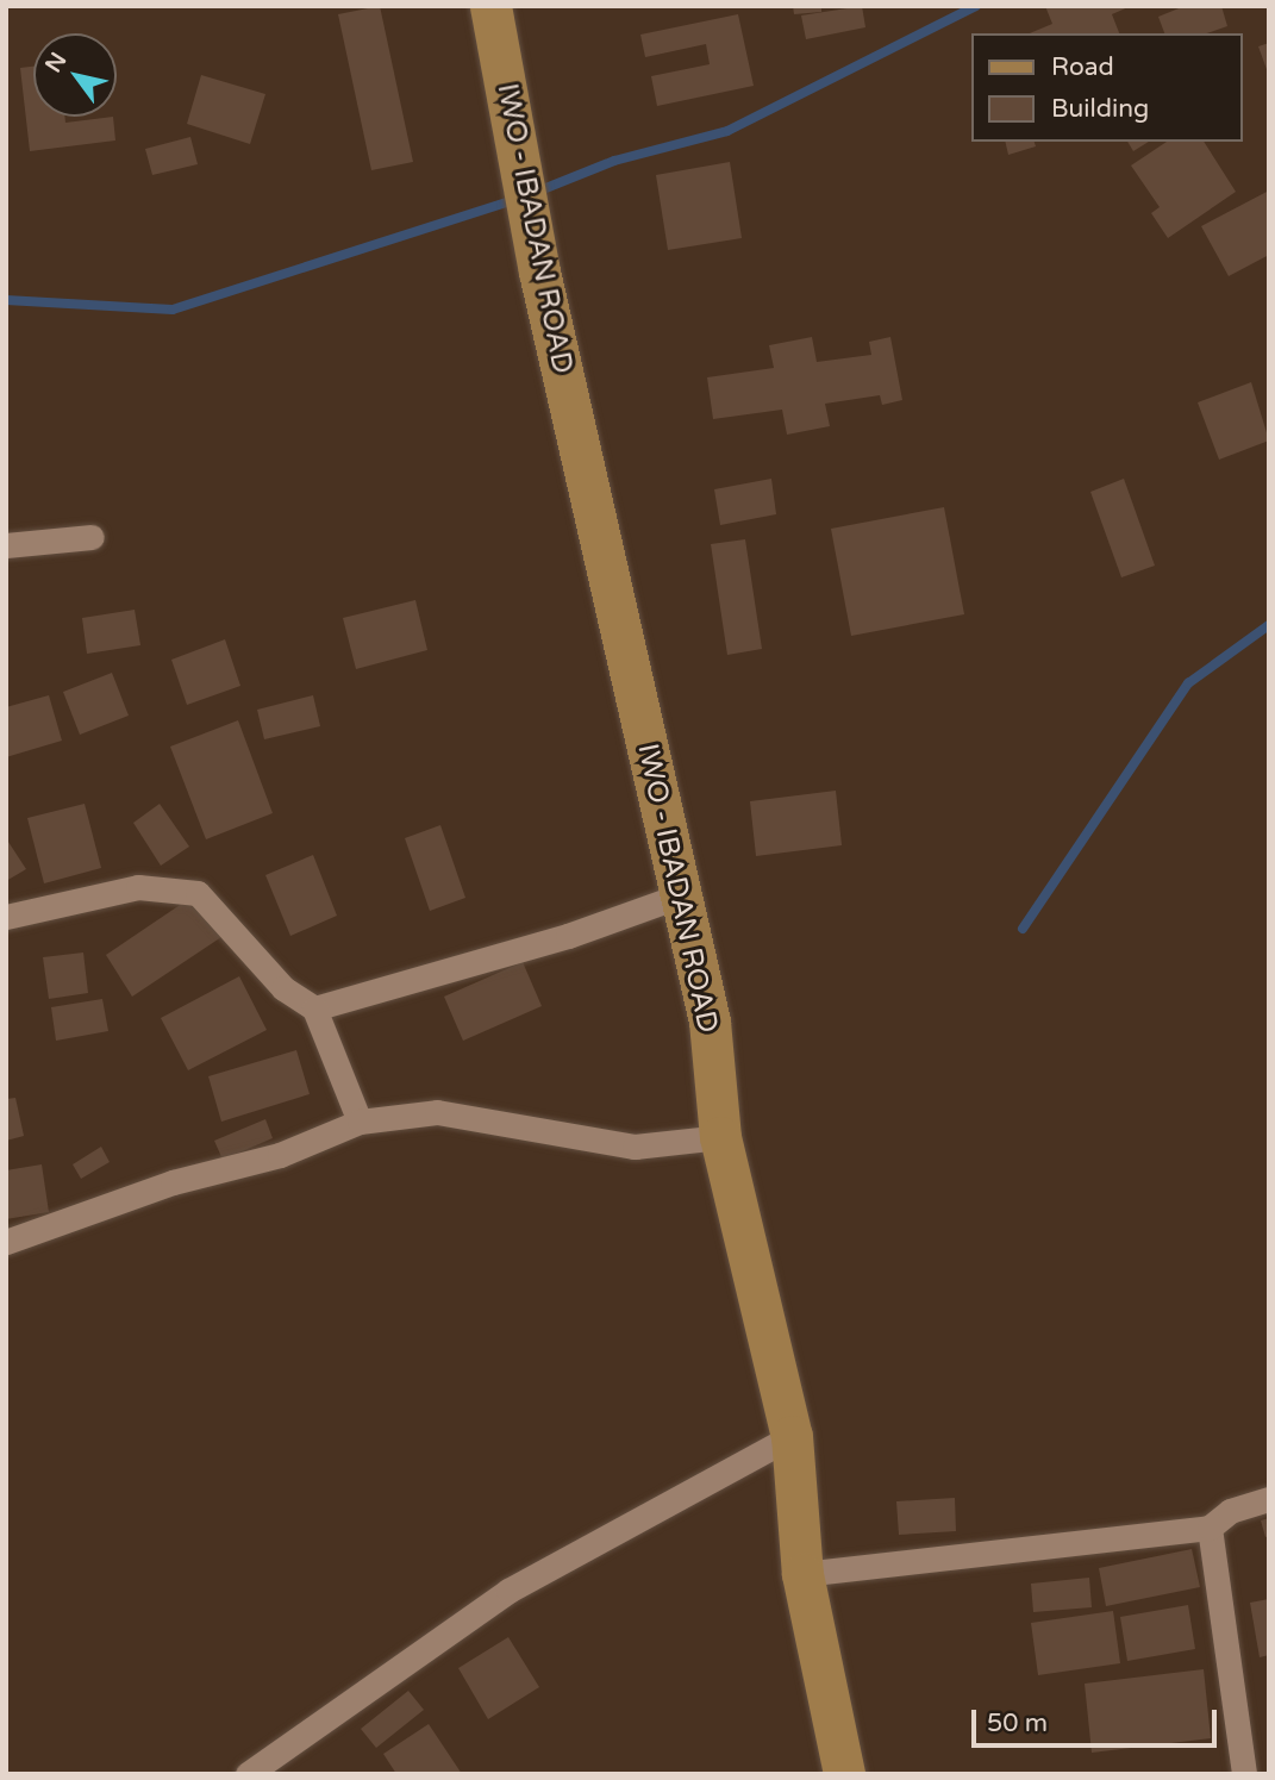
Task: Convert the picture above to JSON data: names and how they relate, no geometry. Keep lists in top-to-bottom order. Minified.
{"streets":{"main road":["IWO - IBADAN ROAD"]},"legend":["Road","Building"],"scale_bar":"50 m","north":"top left"}
